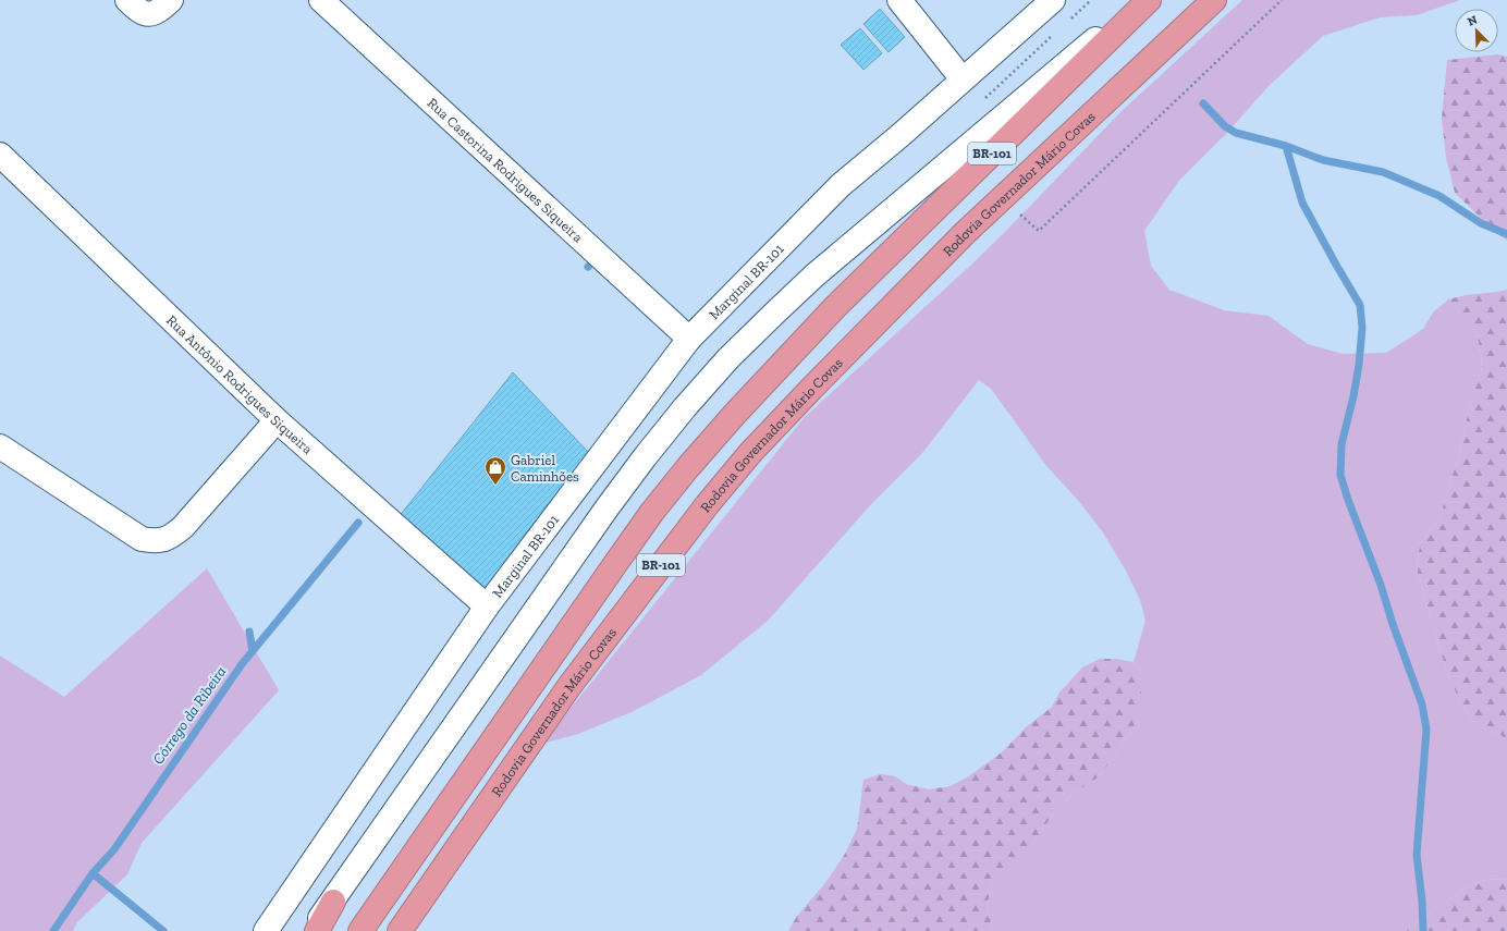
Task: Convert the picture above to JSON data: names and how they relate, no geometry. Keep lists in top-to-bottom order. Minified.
{"streets":{"highway":["BR-101","Rodovia Governador Mário Covas"],"street":["Rua Castorina Rodrigues Siqueira","Marginal BR-101","Rua Antônio Rodrigues Siqueira"]},"crossings":[["Rua Castorina Rodrigues Siqueira","Marginal BR-101"],["Marginal BR-101","Rua Antônio Rodrigues Siqueira"]],"water":["Córrego da Ribeira"],"places":{"shop":["Gabriel Caminhões"]},"north":"top left"}
